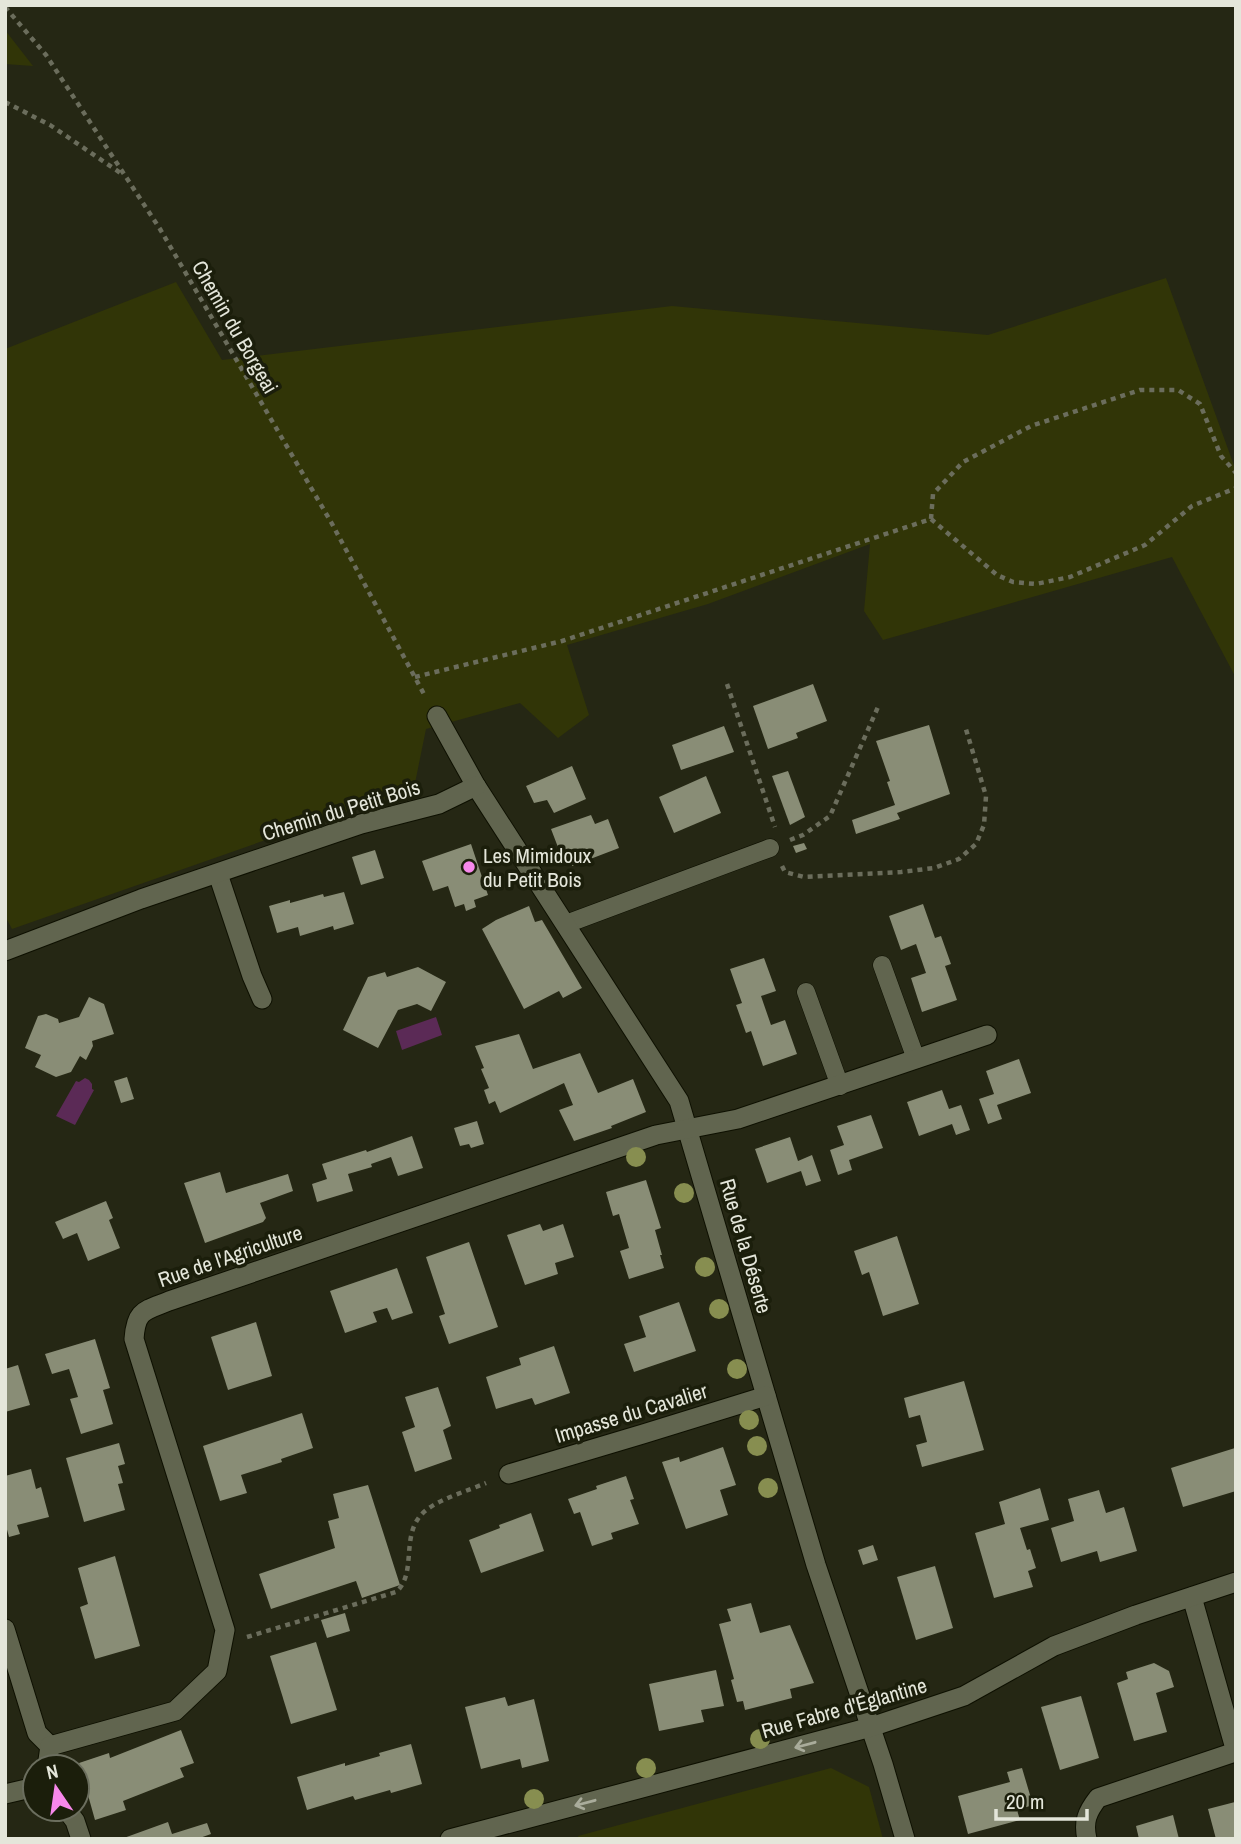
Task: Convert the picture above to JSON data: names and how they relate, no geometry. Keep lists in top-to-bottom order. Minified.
{"streets":{"street":["Chemin du Petit Bois","Rue de la Déserte","Rue de l'Agriculture","Impasse du Cavalier","Rue Fabre d'Églantine"],"path":["Chemin du Borgeai"]},"crossings":[["Chemin du Petit Bois","Rue de la Déserte"],["Rue de la Déserte","Rue de l'Agriculture"],["Rue de la Déserte","Impasse du Cavalier"],["Rue de la Déserte","Rue Fabre d'Églantine"]],"one_way":["Rue Fabre d'Églantine"],"places":["Les Mimidoux du Petit Bois"],"scale_bar":"20 m","north":"top"}
